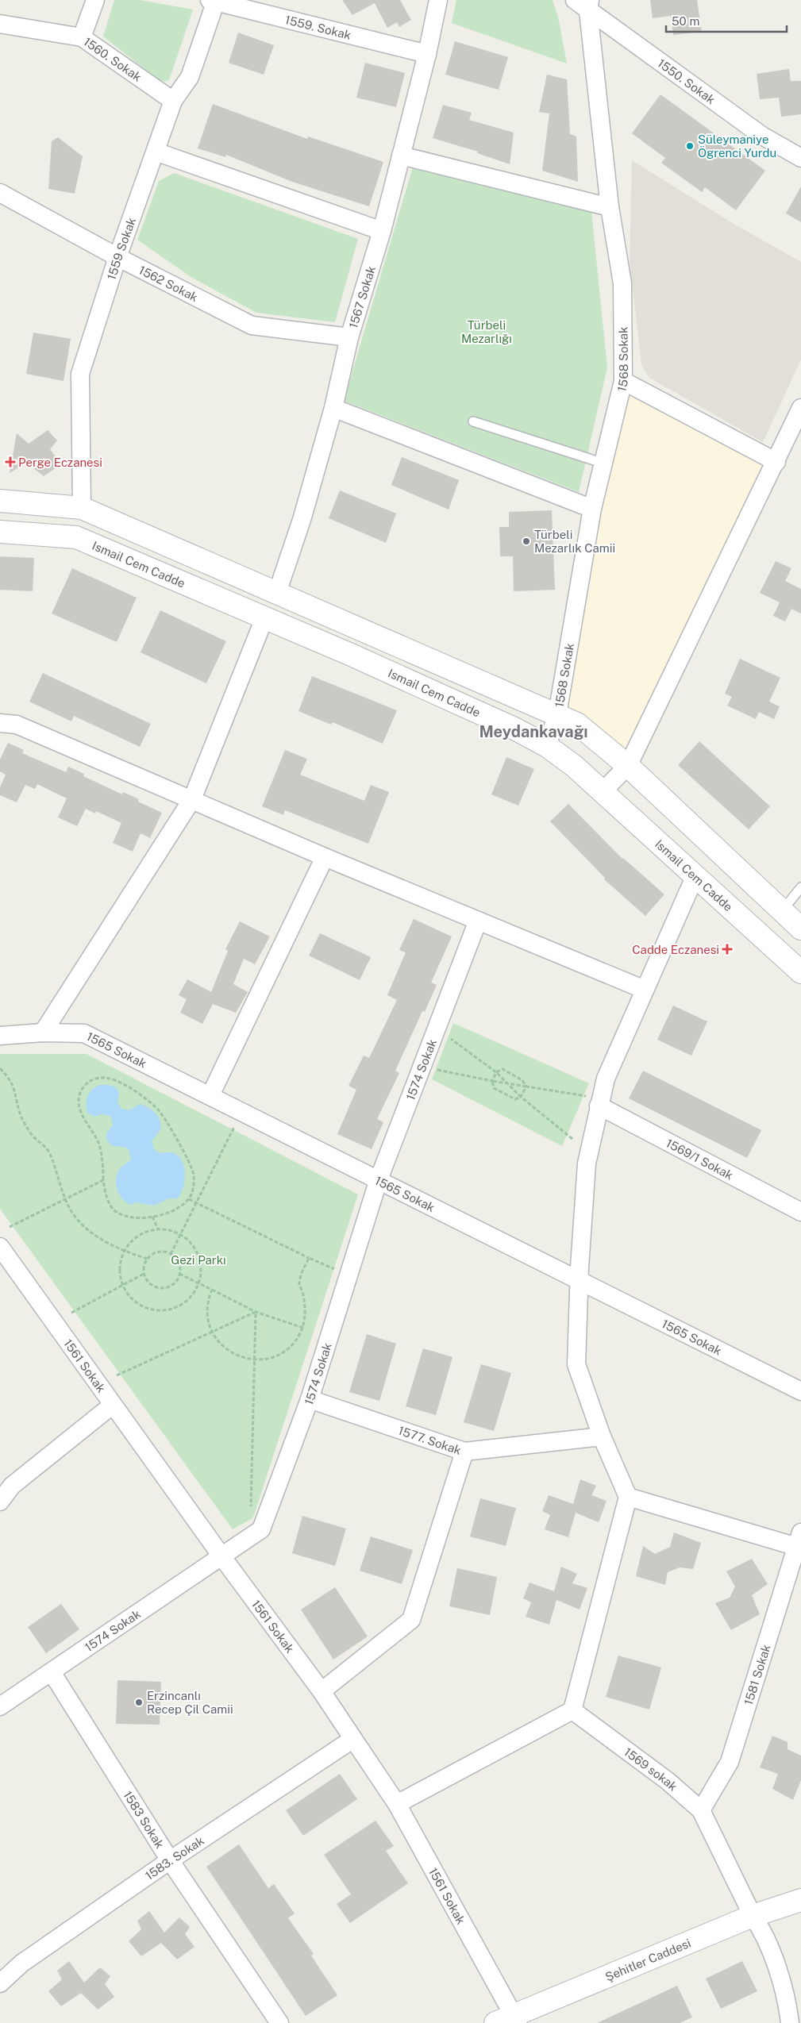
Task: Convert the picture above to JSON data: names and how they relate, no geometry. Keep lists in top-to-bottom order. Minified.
{"streets":{"main road":["Ismail Cem Cadde","Şehitler Caddesi"],"street":["1559. Sokak","1560. Sokak","1550. Sokak","1559 Sokak","1562 Sokak","1567 Sokak","1568 Sokak","1565 Sokak","1574 Sokak","1569/1 Sokak","1561 Sokak","1577. Sokak","1581 Sokak","1569 sokak","1583 Sokak","1583. Sokak"]},"crossings":[["1559. Sokak","1559 Sokak"],["1559. Sokak","1567 Sokak"],["1560. Sokak","1559 Sokak"],["1550. Sokak","1568 Sokak"],["1559 Sokak","1562 Sokak"],["1562 Sokak","1567 Sokak"],["1568 Sokak","Ismail Cem Cadde"],["1565 Sokak","1574 Sokak"],["1574 Sokak","1561 Sokak"],["1574 Sokak","1577. Sokak"],["1574 Sokak","1583 Sokak"],["1561 Sokak","1583. Sokak"],["1561 Sokak","Şehitler Caddesi"],["1581 Sokak","1569 sokak"],["1569 sokak","Şehitler Caddesi"],["1583 Sokak","1583. Sokak"]],"districts":["Meydankavağı"],"parks":["Türbeli Mezarlığı","Gezi Parkı"],"places":{"other":["Süleymaniye Ögrenci Yurdu","Türbeli Mezarlık Camii","Erzincanlı Recep Çil Camii"],"health":["Perge Eczanesi","Cadde Eczanesi"]},"scale_bar":"50 m"}
